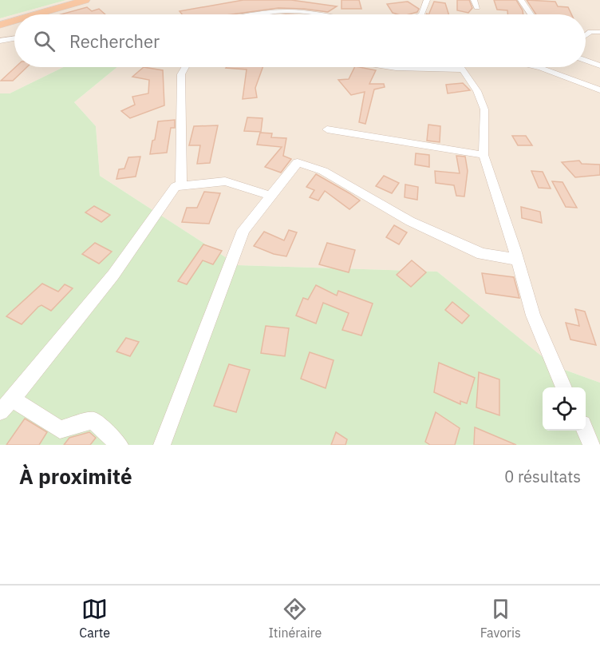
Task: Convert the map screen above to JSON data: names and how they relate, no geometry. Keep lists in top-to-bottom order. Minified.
{"page":{"search":"Rechercher","heading":["À proximité","0 résultats"],"nav":["Carte","Itinéraire","Favoris"]}}
